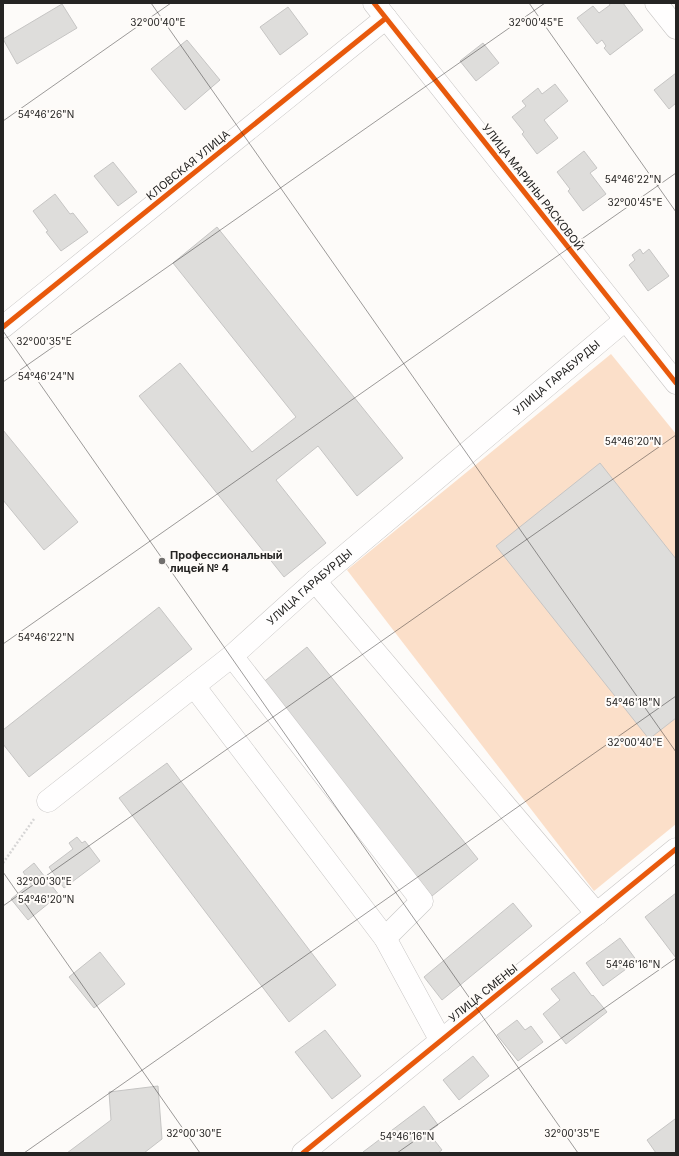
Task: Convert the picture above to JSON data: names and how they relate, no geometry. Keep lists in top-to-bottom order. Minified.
{"streets":{"street":["КЛОВСКАЯ УЛИЦА","УЛИЦА МАРИНЫ РАСКОВОЙ","УЛИЦА ГАРАБУРДЫ","УЛИЦА СМЕНЫ"]},"crossings":[["КЛОВСКАЯ УЛИЦА","УЛИЦА МАРИНЫ РАСКОВОЙ"],["УЛИЦА МАРИНЫ РАСКОВОЙ","УЛИЦА ГАРАБУРДЫ"]],"places":["Профессиональный лицей № 4"],"coordinates":["32°00'40\"E","32°00'45\"E","54°46'26\"N","54°46'22\"N","32°00'35\"E","54°46'24\"N","54°46'20\"N","54°46'18\"N","32°00'30\"E","54°46'16\"N"]}
